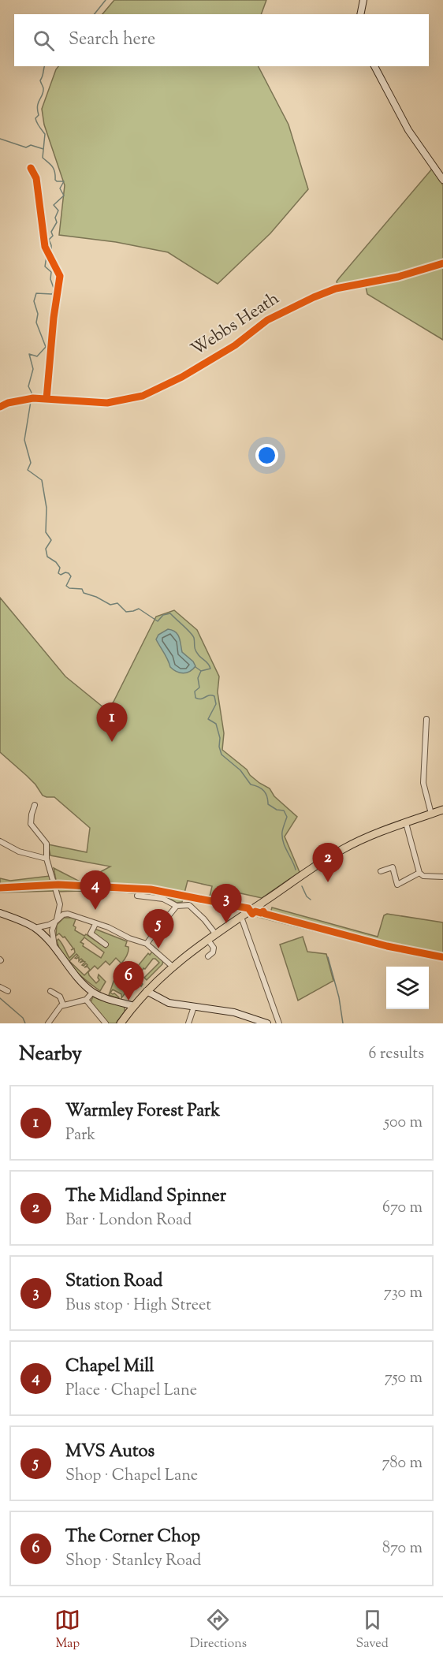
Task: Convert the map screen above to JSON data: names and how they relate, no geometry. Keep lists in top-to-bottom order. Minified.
{"streets":{"street":["Webbs Heath"]},"page":{"search":"Search here","pins":["1","2","4","3","5","6"],"heading":["Nearby","6 results"],"list":[{"mark":"1","name":"Warmley Forest Park","note":"Park","value":"500 m"},{"mark":"2","name":"The Midland Spinner","note":"Bar · London Road","value":"670 m"},{"mark":"3","name":"Station Road","note":"Bus stop · High Street","value":"730 m"},{"mark":"4","name":"Chapel Mill","note":"Place · Chapel Lane","value":"750 m"},{"mark":"5","name":"MVS Autos","note":"Shop · Chapel Lane","value":"780 m"},{"mark":"6","name":"The Corner Chop","note":"Shop · Stanley Road","value":"870 m"}],"nav":["Map","Directions","Saved"]}}
